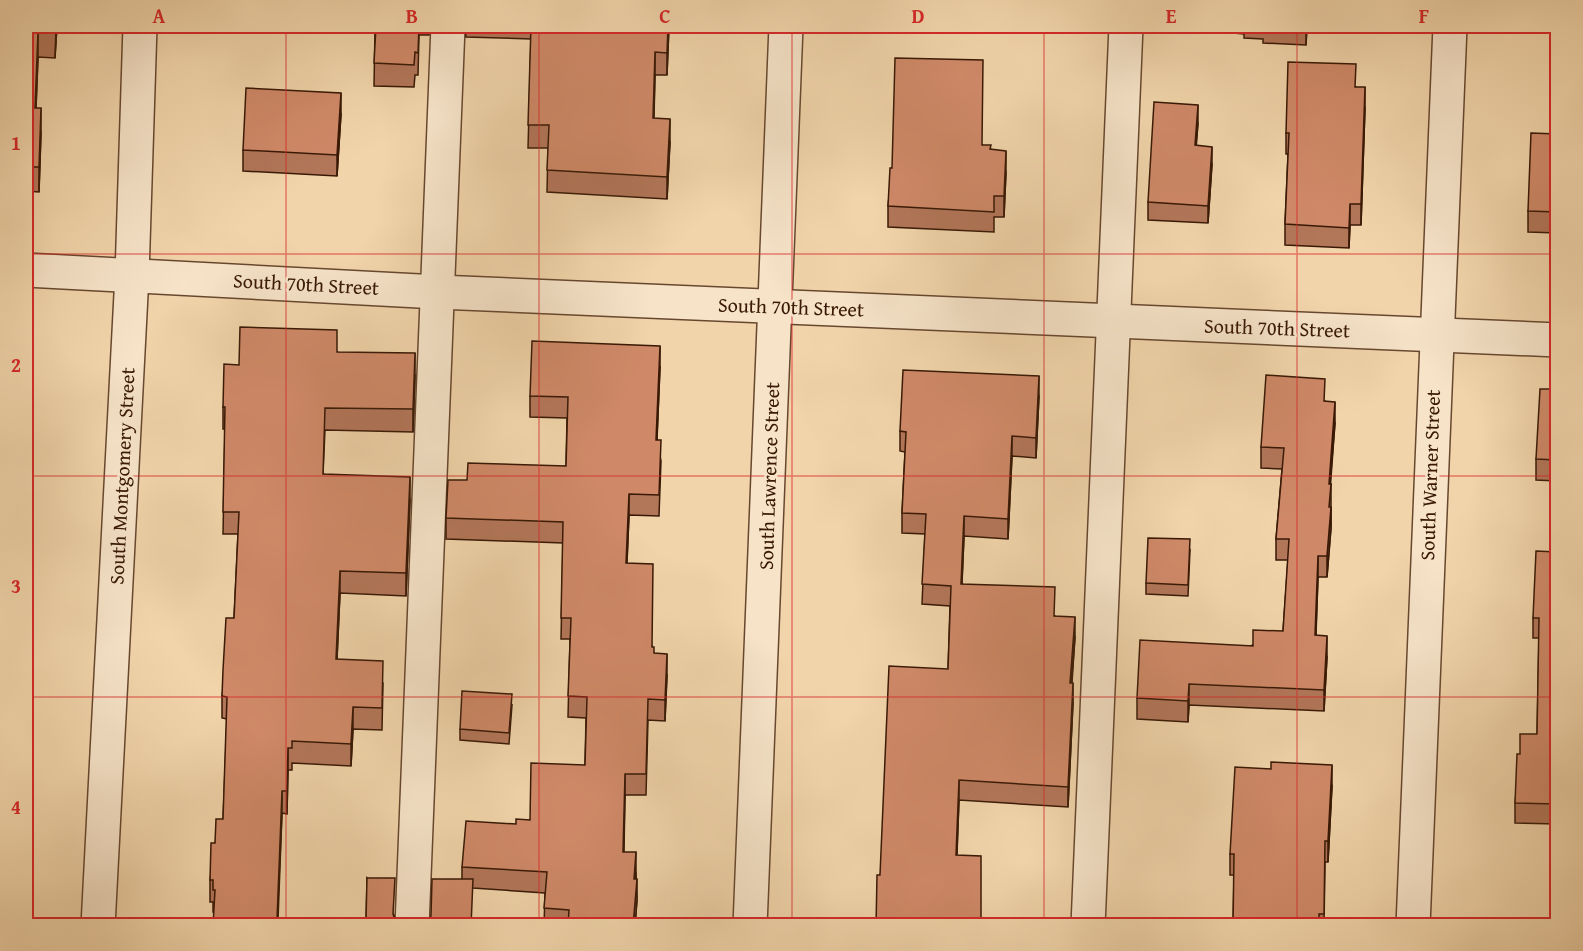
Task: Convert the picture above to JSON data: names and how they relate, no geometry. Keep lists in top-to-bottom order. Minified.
{"streets":{"street":["South 70th Street","South Warner Street","South Montgomery Street","South Lawrence Street"]},"crossings":[["South 70th Street","South Warner Street"],["South 70th Street","South Montgomery Street"],["South 70th Street","South Lawrence Street"]],"grid":{"columns":["A","B","C","D","E","F"],"rows":["1","2","3","4"]}}
